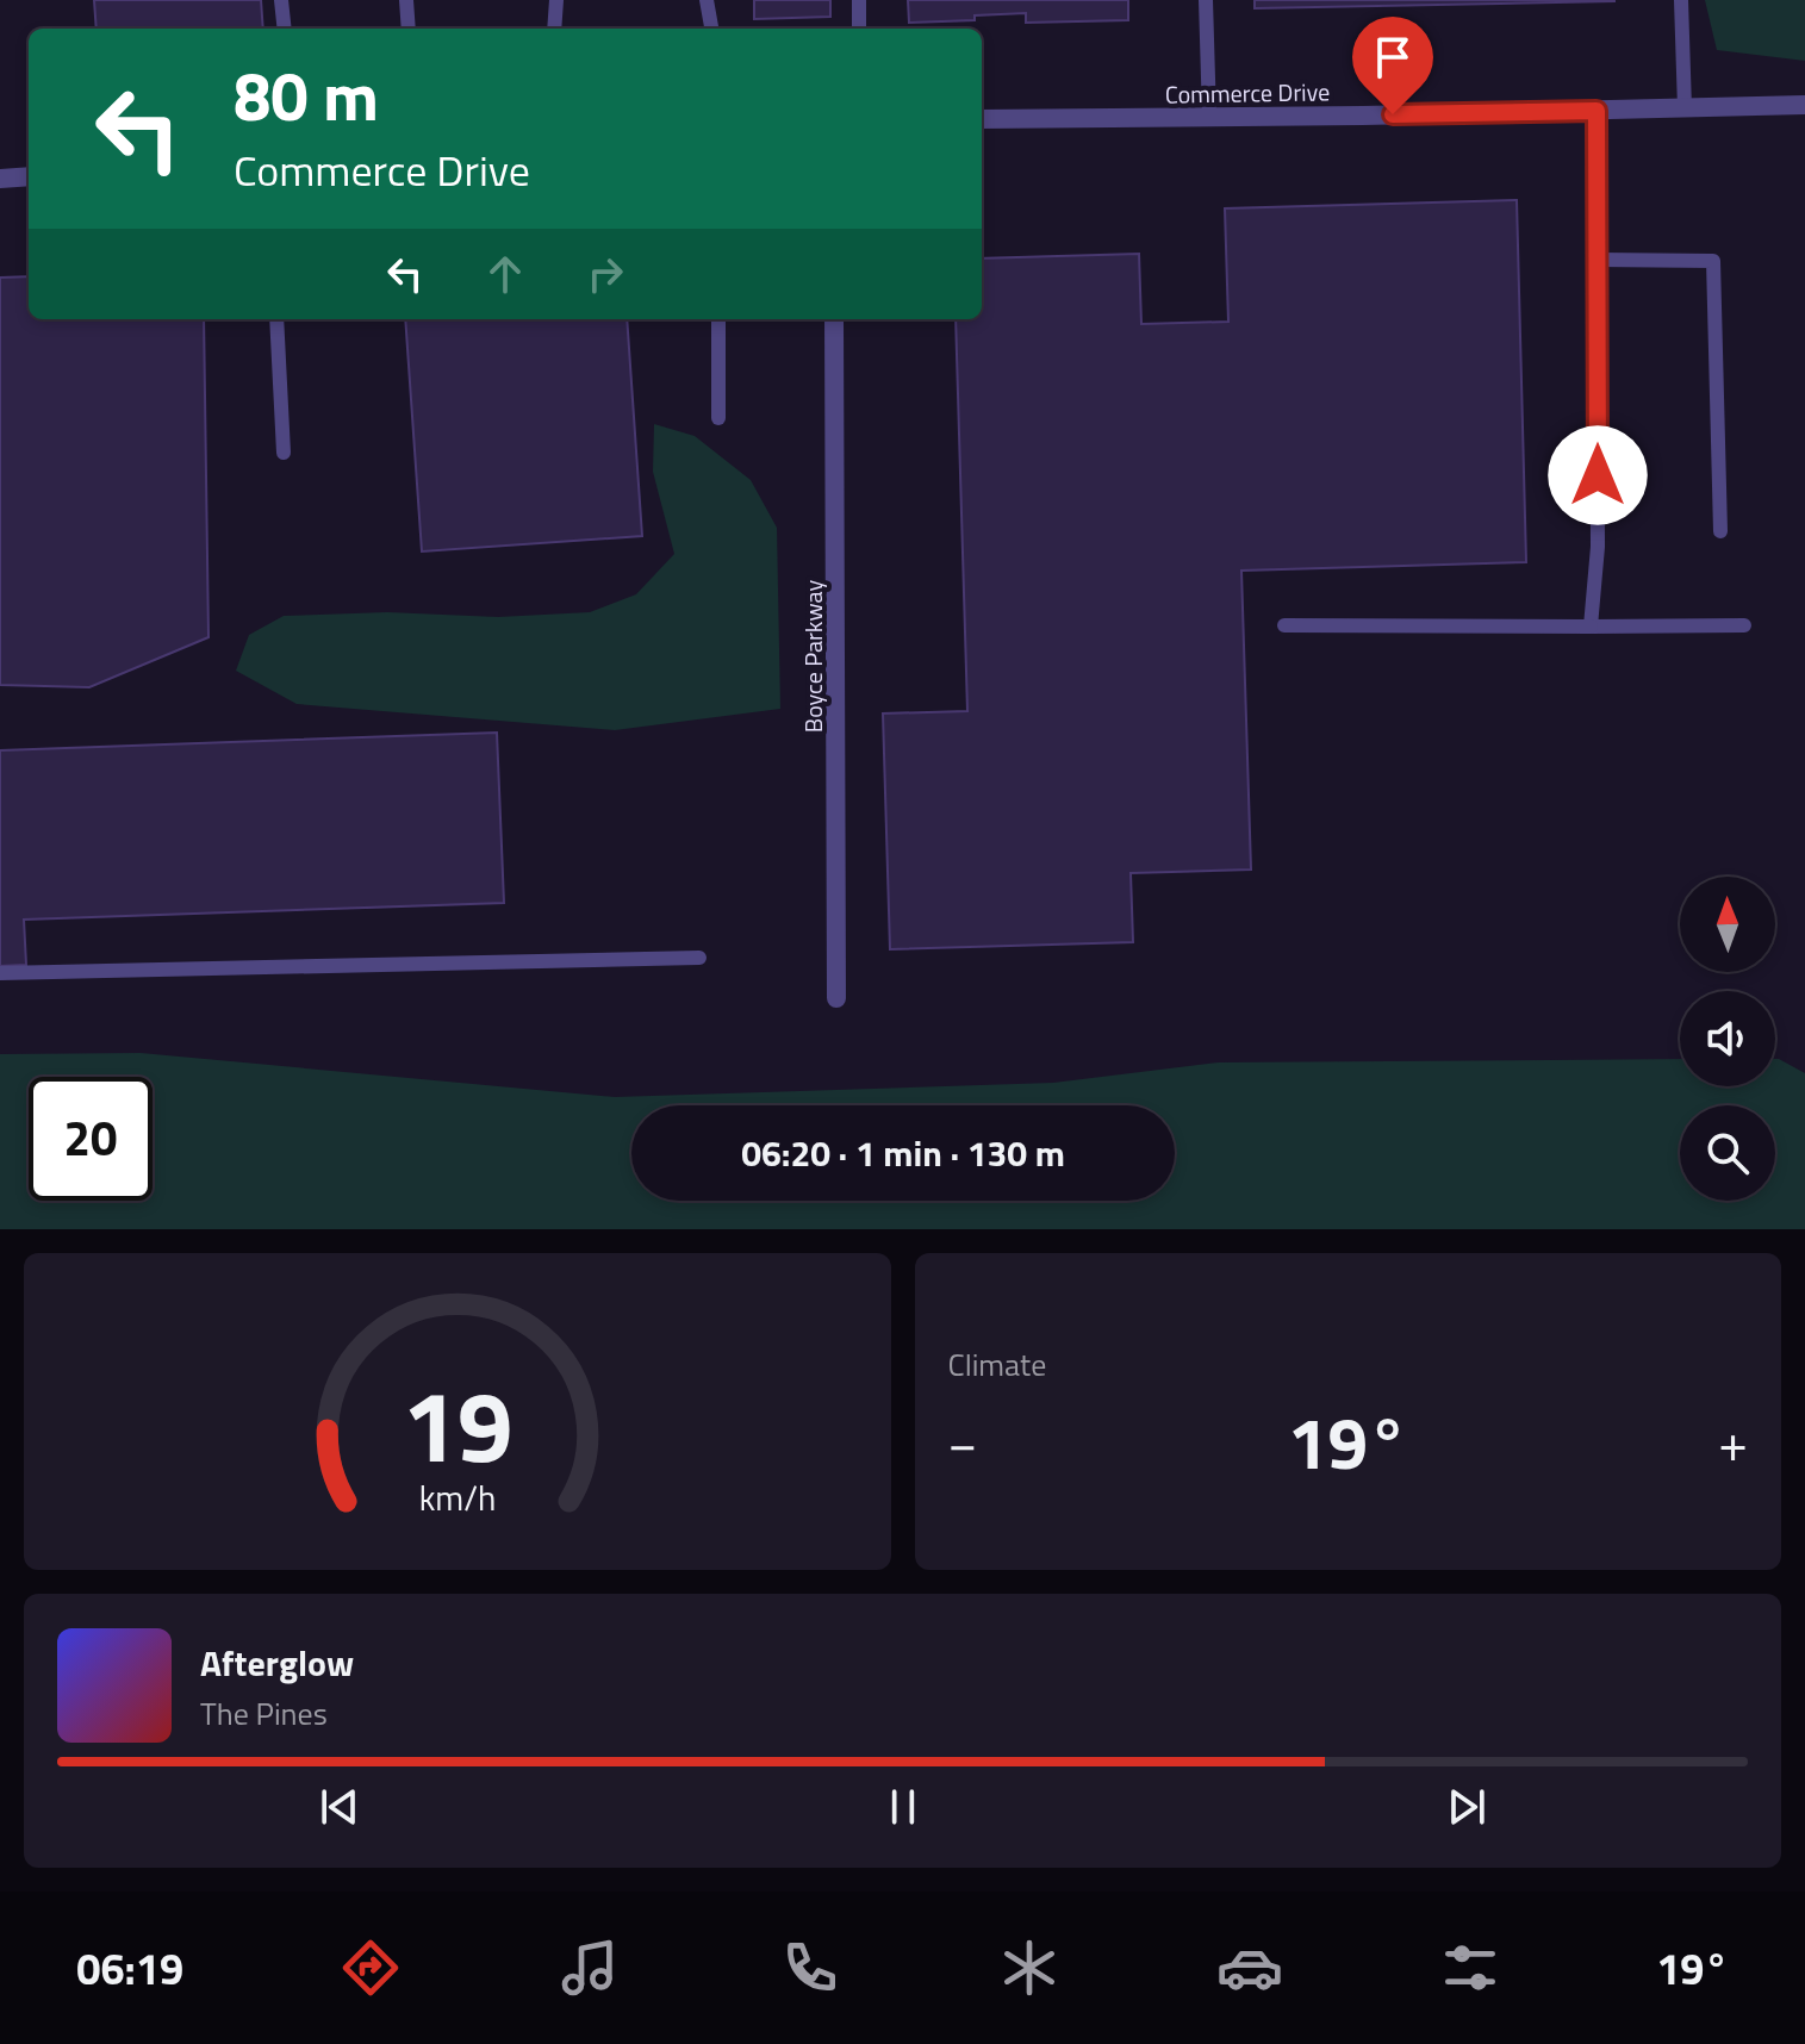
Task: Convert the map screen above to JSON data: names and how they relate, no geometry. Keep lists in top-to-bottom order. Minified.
{"streets":{"street":["Commerce Drive","Boyce Parkway"]},"north":"top","page":{"turn":["80 m","Commerce Drive"],"limit":"20","trip":"06:20 · 1 min · 130 m","tile":"Climate","heat":["−","19°","+"],"song":["Afterglow","The Pines"],"tabs":["06:19","19°"],"gauge":["19","km/h"]}}
